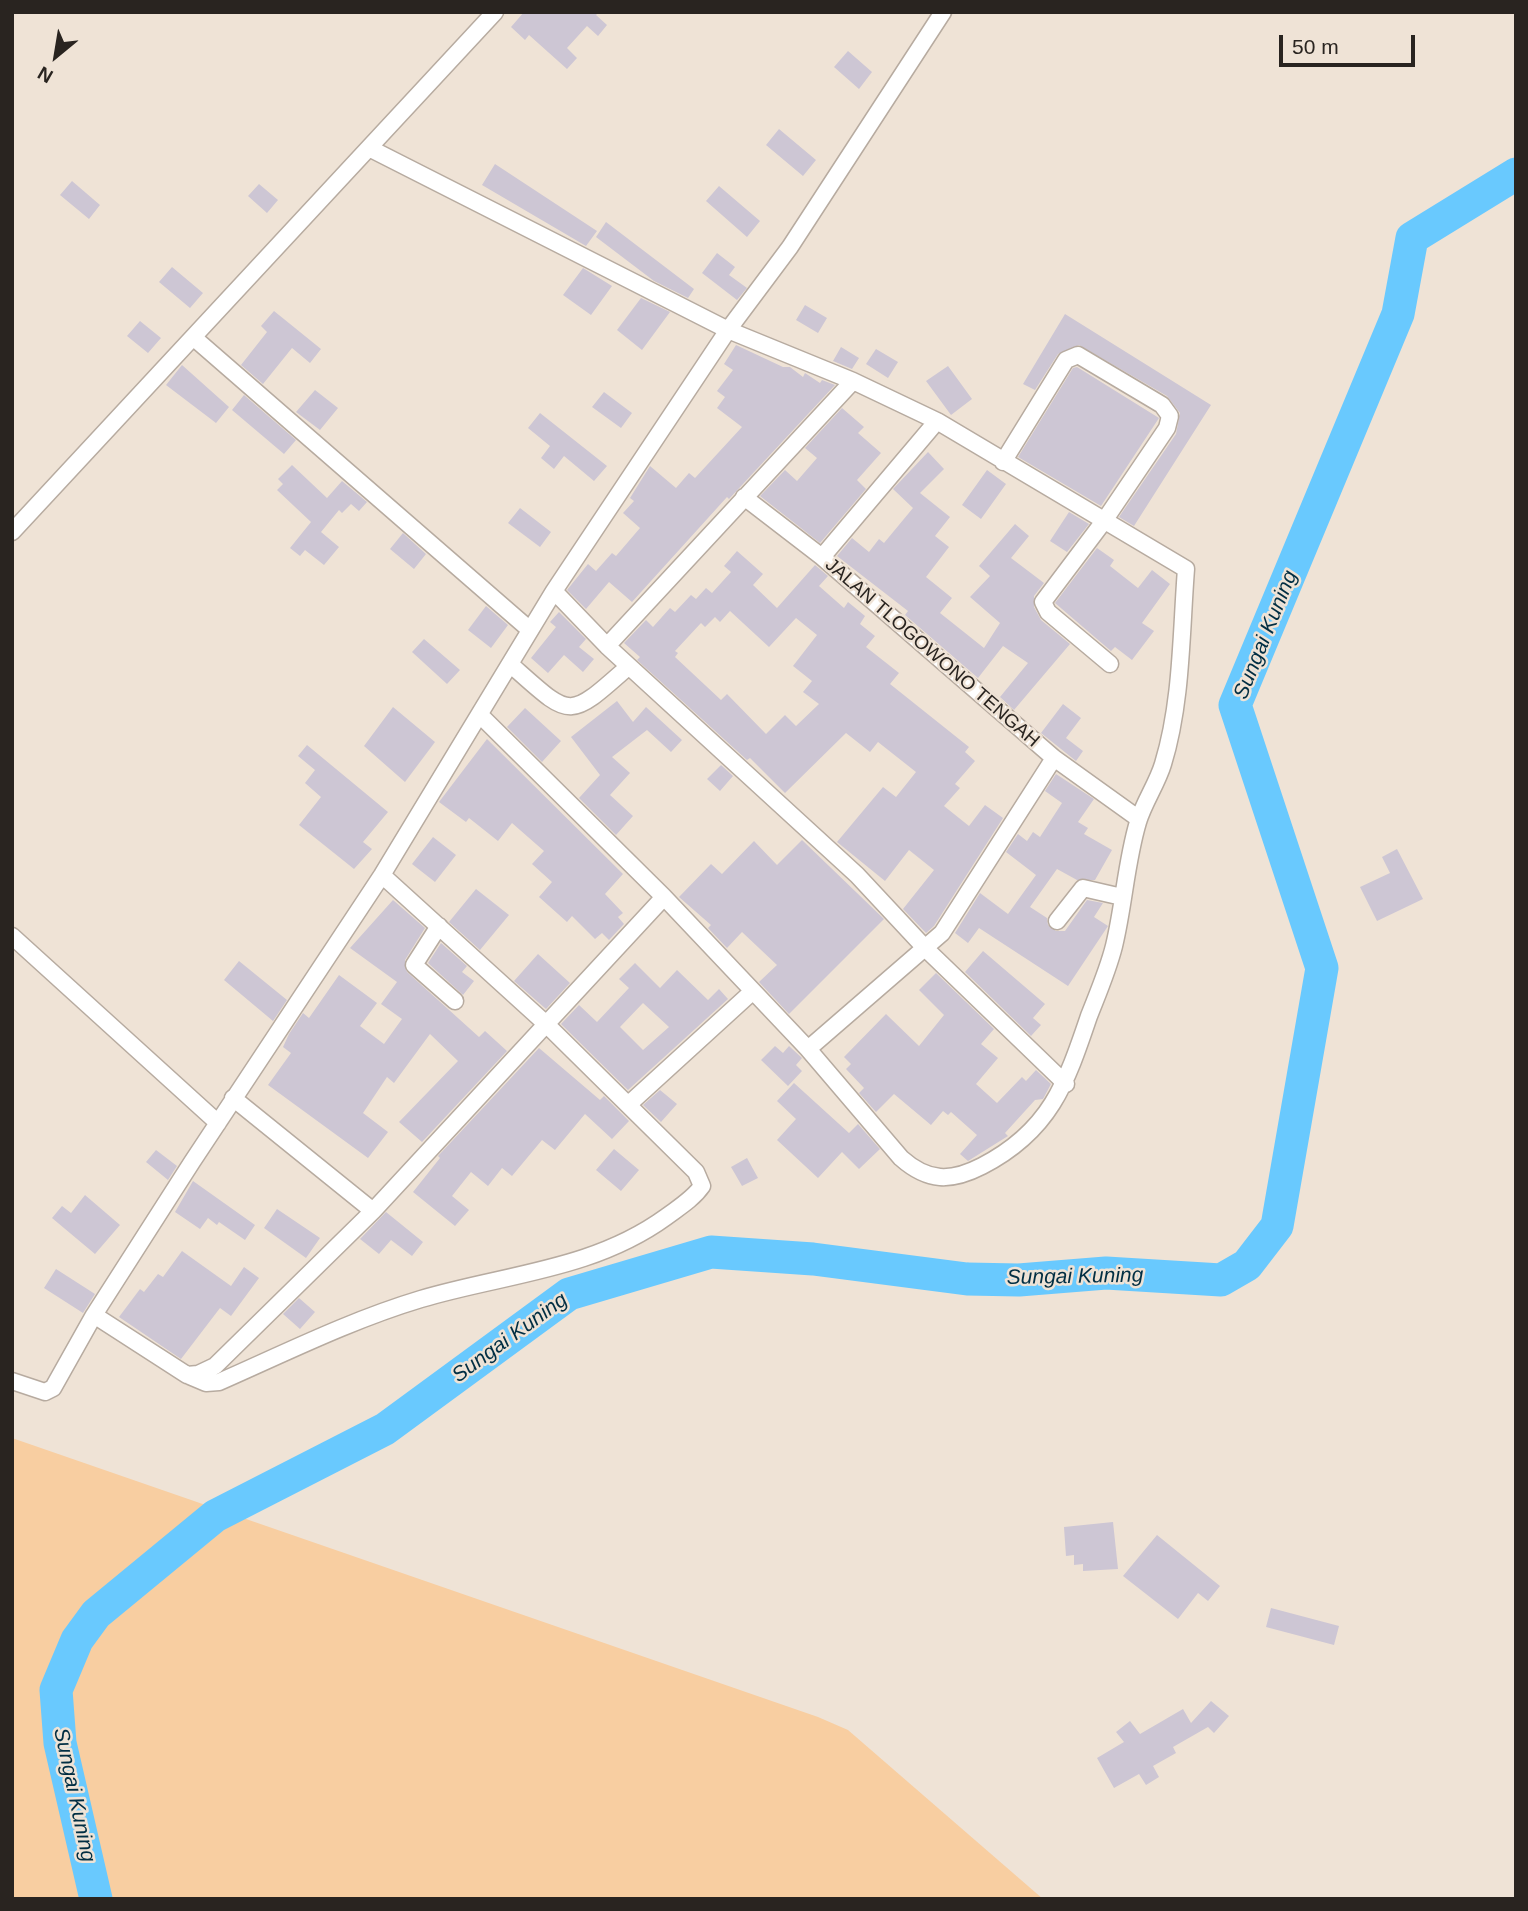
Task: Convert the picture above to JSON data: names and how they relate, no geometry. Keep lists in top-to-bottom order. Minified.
{"streets":{"street":["JALAN TLOGOWONO TENGAH"]},"water":["Sungai Kuning"],"scale_bar":"50 m","north":"bottom left"}
